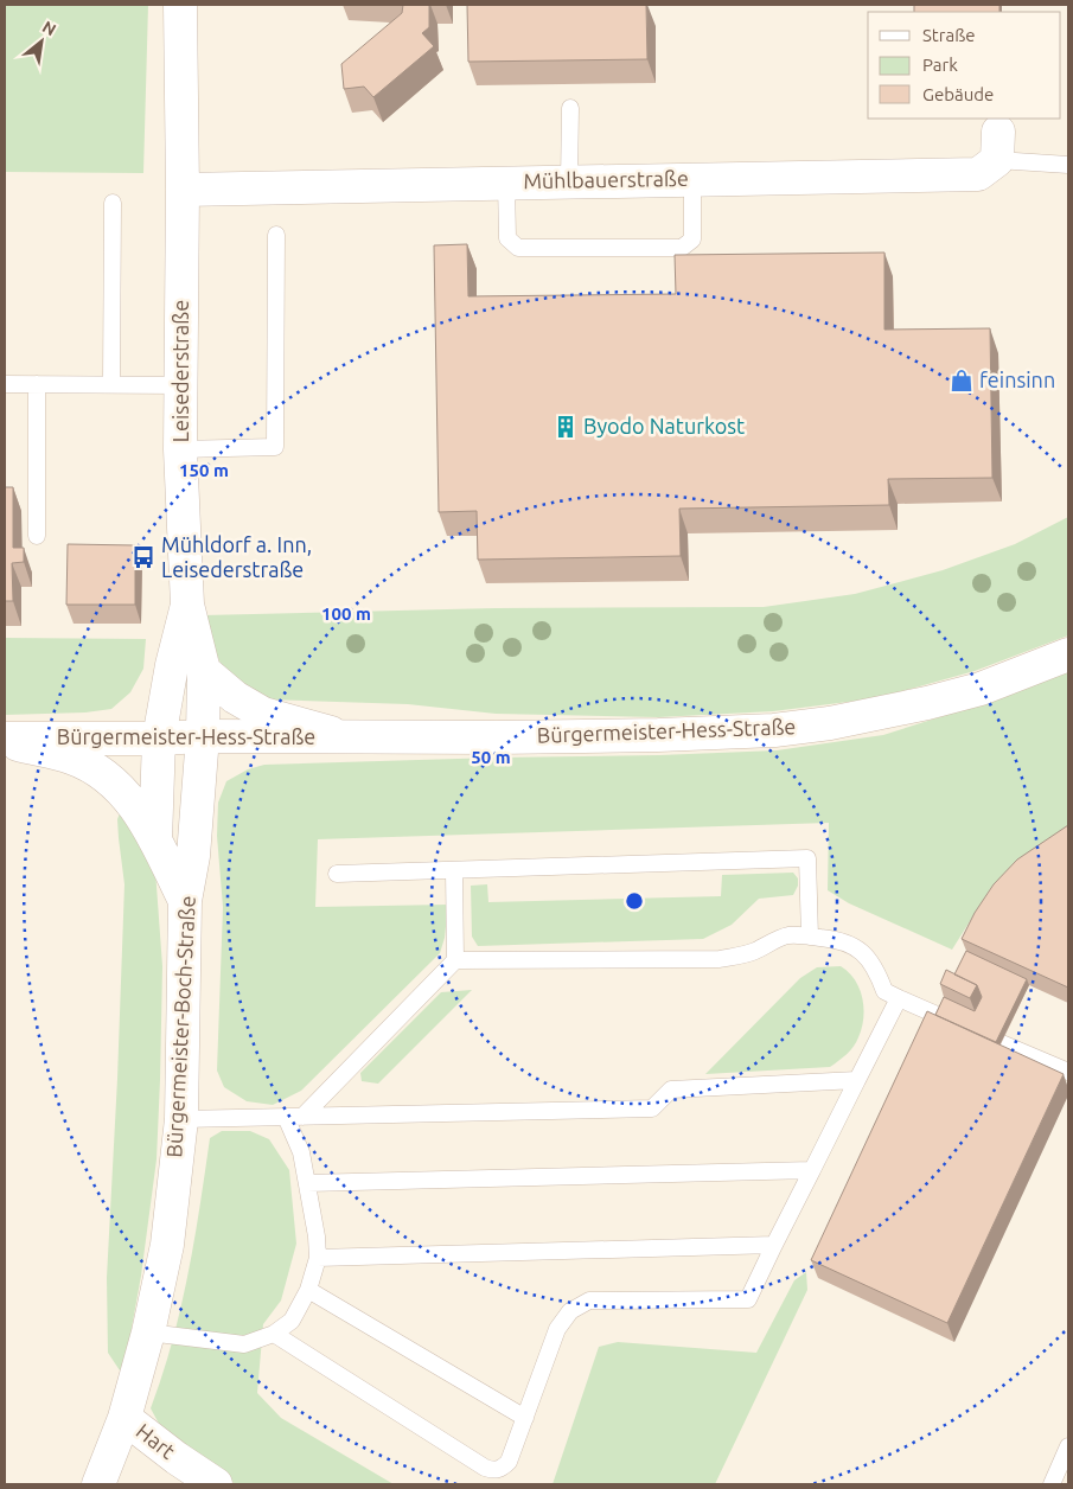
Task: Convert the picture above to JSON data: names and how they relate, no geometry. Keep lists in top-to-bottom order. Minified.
{"streets":{"street":["Mühlbauerstraße","Leisederstraße","Bürgermeister-Hess-Straße","Bürgermeister-Boch-Straße","Hart"]},"crossings":[["Mühlbauerstraße","Leisederstraße"],["Leisederstraße","Bürgermeister-Hess-Straße"],["Leisederstraße","Bürgermeister-Boch-Straße"],["Bürgermeister-Hess-Straße","Bürgermeister-Boch-Straße"],["Bürgermeister-Boch-Straße","Hart"]],"places":{"shop":["feinsinn"],"building":["Byodo Naturkost"],"bus stop":["Mühldorf a. Inn, Leisederstraße"]},"legend":["Straße","Park","Gebäude"],"north":"top right","rings":["150 m","100 m","50 m"]}
